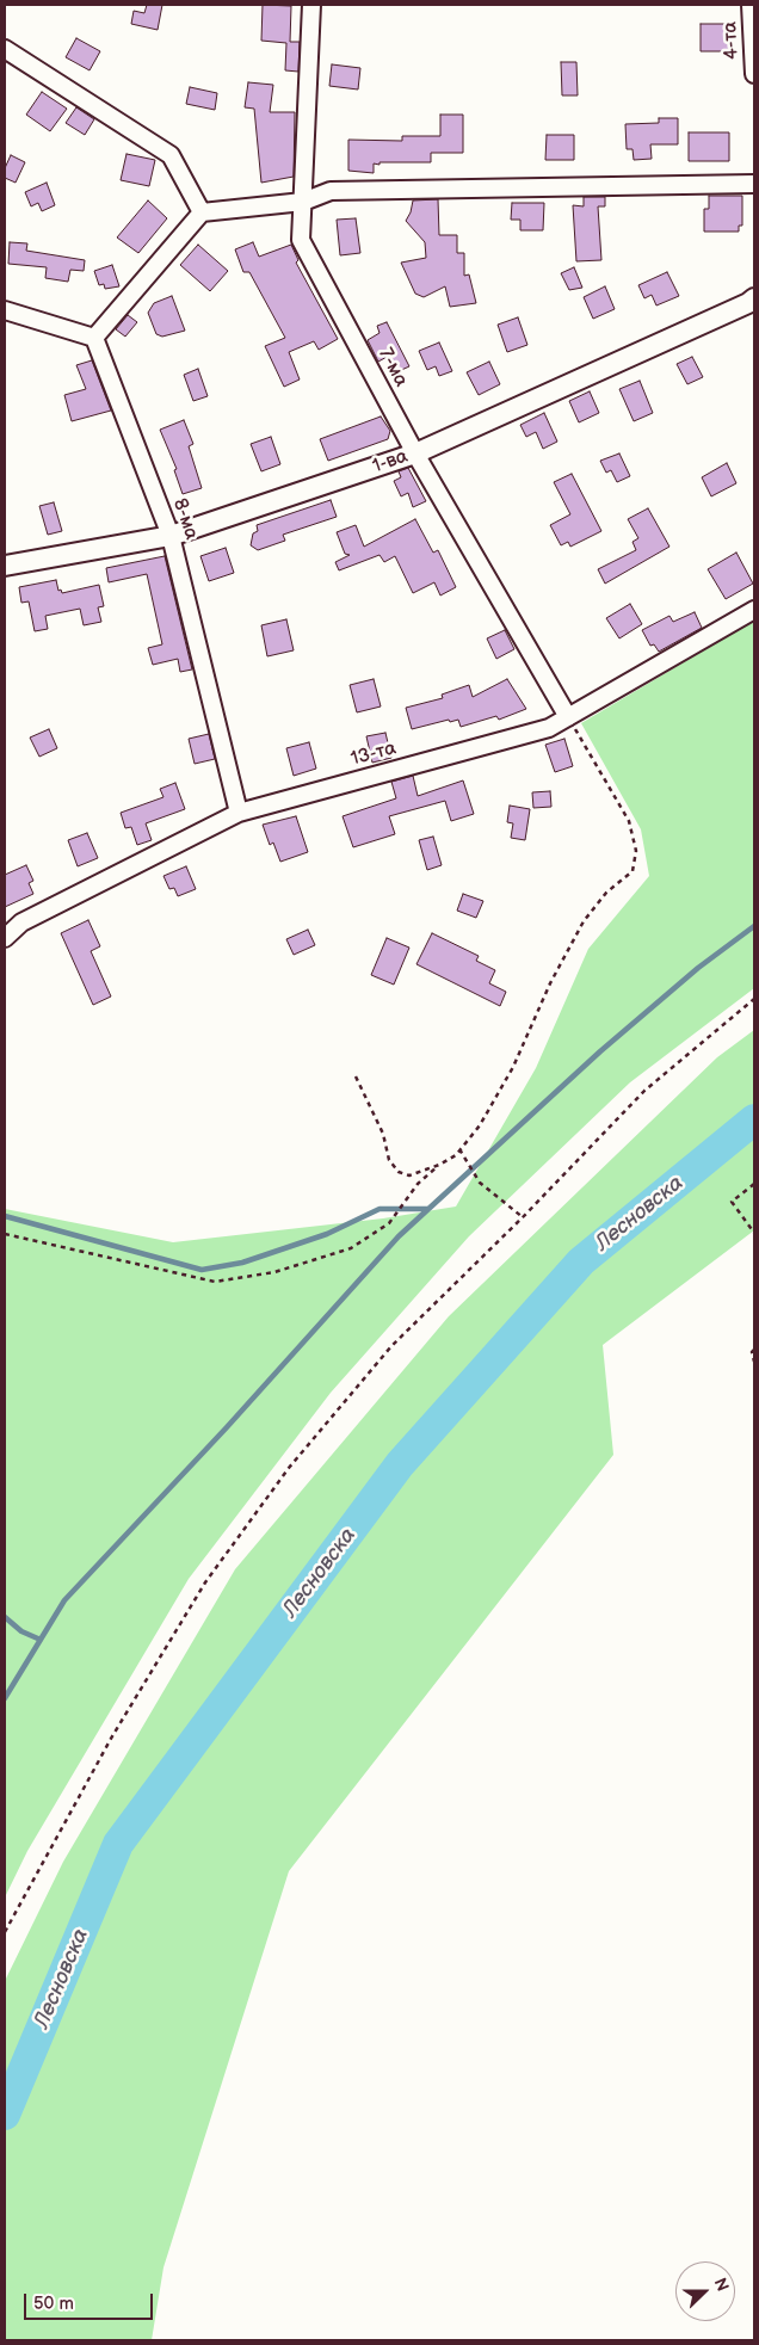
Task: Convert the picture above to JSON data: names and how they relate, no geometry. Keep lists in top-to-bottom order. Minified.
{"streets":{"street":["4-та","7-ма","1-ва","8-ма","13-та"]},"crossings":[["7-ма","1-ва"],["7-ма","13-та"],["1-ва","8-ма"],["8-ма","13-та"]],"water":["Лесновска"],"scale_bar":"50 m","north":"right"}
